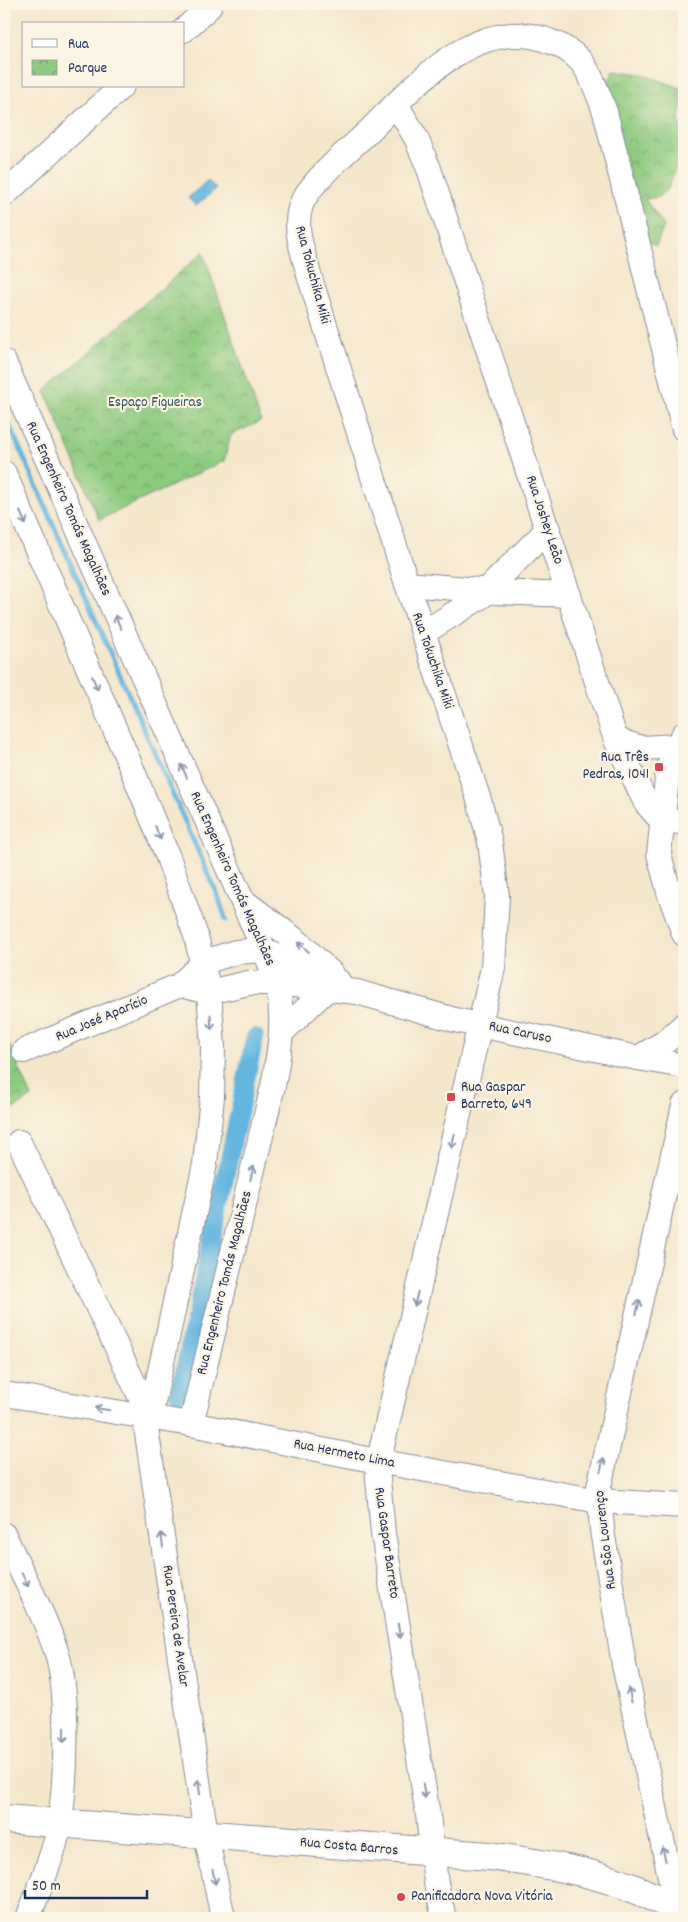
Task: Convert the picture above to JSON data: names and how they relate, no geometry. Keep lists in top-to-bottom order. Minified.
{"streets":{"main road":["Rua Costa Barros"],"street":["Rua Tokuchika Miki","Rua Engenheiro Tomás Magalhães","Rua Joshey Leão","Rua José Aparício","Rua Caruso","Rua Hermeto Lima","Rua São Lourenço","Rua Gaspar Barreto","Rua Pereira de Avelar"]},"crossings":[["Rua Tokuchika Miki","Rua Joshey Leão"],["Rua Tokuchika Miki","Rua Caruso"],["Rua Tokuchika Miki","Rua Gaspar Barreto"],["Rua Engenheiro Tomás Magalhães","Rua Caruso"],["Rua Engenheiro Tomás Magalhães","Rua Hermeto Lima"],["Rua Caruso","Rua Gaspar Barreto"],["Rua Hermeto Lima","Rua São Lourenço"],["Rua Hermeto Lima","Rua Gaspar Barreto"],["Rua Hermeto Lima","Rua Pereira de Avelar"],["Rua São Lourenço","Rua Costa Barros"],["Rua Gaspar Barreto","Rua Costa Barros"],["Rua Pereira de Avelar","Rua Costa Barros"]],"one_way":["Rua São Lourenço","Rua Gaspar Barreto"],"parks":["Espaço Figueiras"],"places":{"transit":["Rua Três Pedras, 1041","Rua Gaspar Barreto, 649"],"other":["Panificadora Nova Vitória"]},"legend":["Rua","Parque"],"scale_bar":"50 m"}
